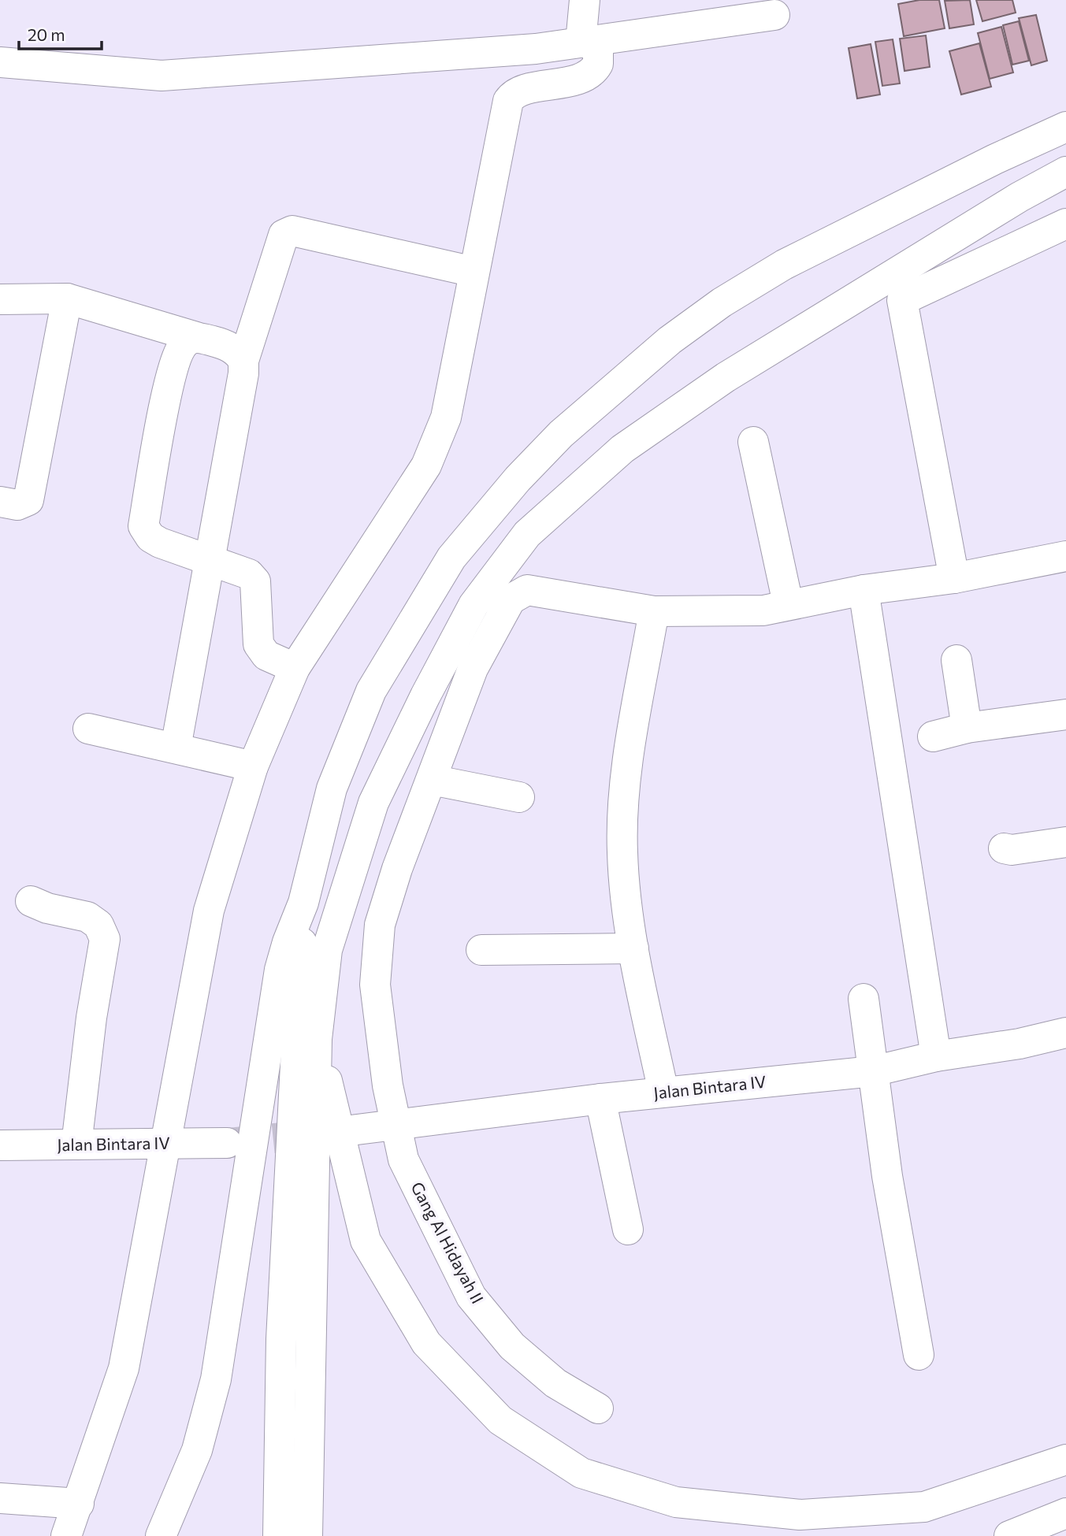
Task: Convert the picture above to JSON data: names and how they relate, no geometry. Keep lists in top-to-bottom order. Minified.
{"streets":{"main road":["Jalan Bintara IV","Gang Al Hidayah II"]},"crossings":[["Jalan Bintara IV","Gang Al Hidayah II"]],"scale_bar":"20 m"}
